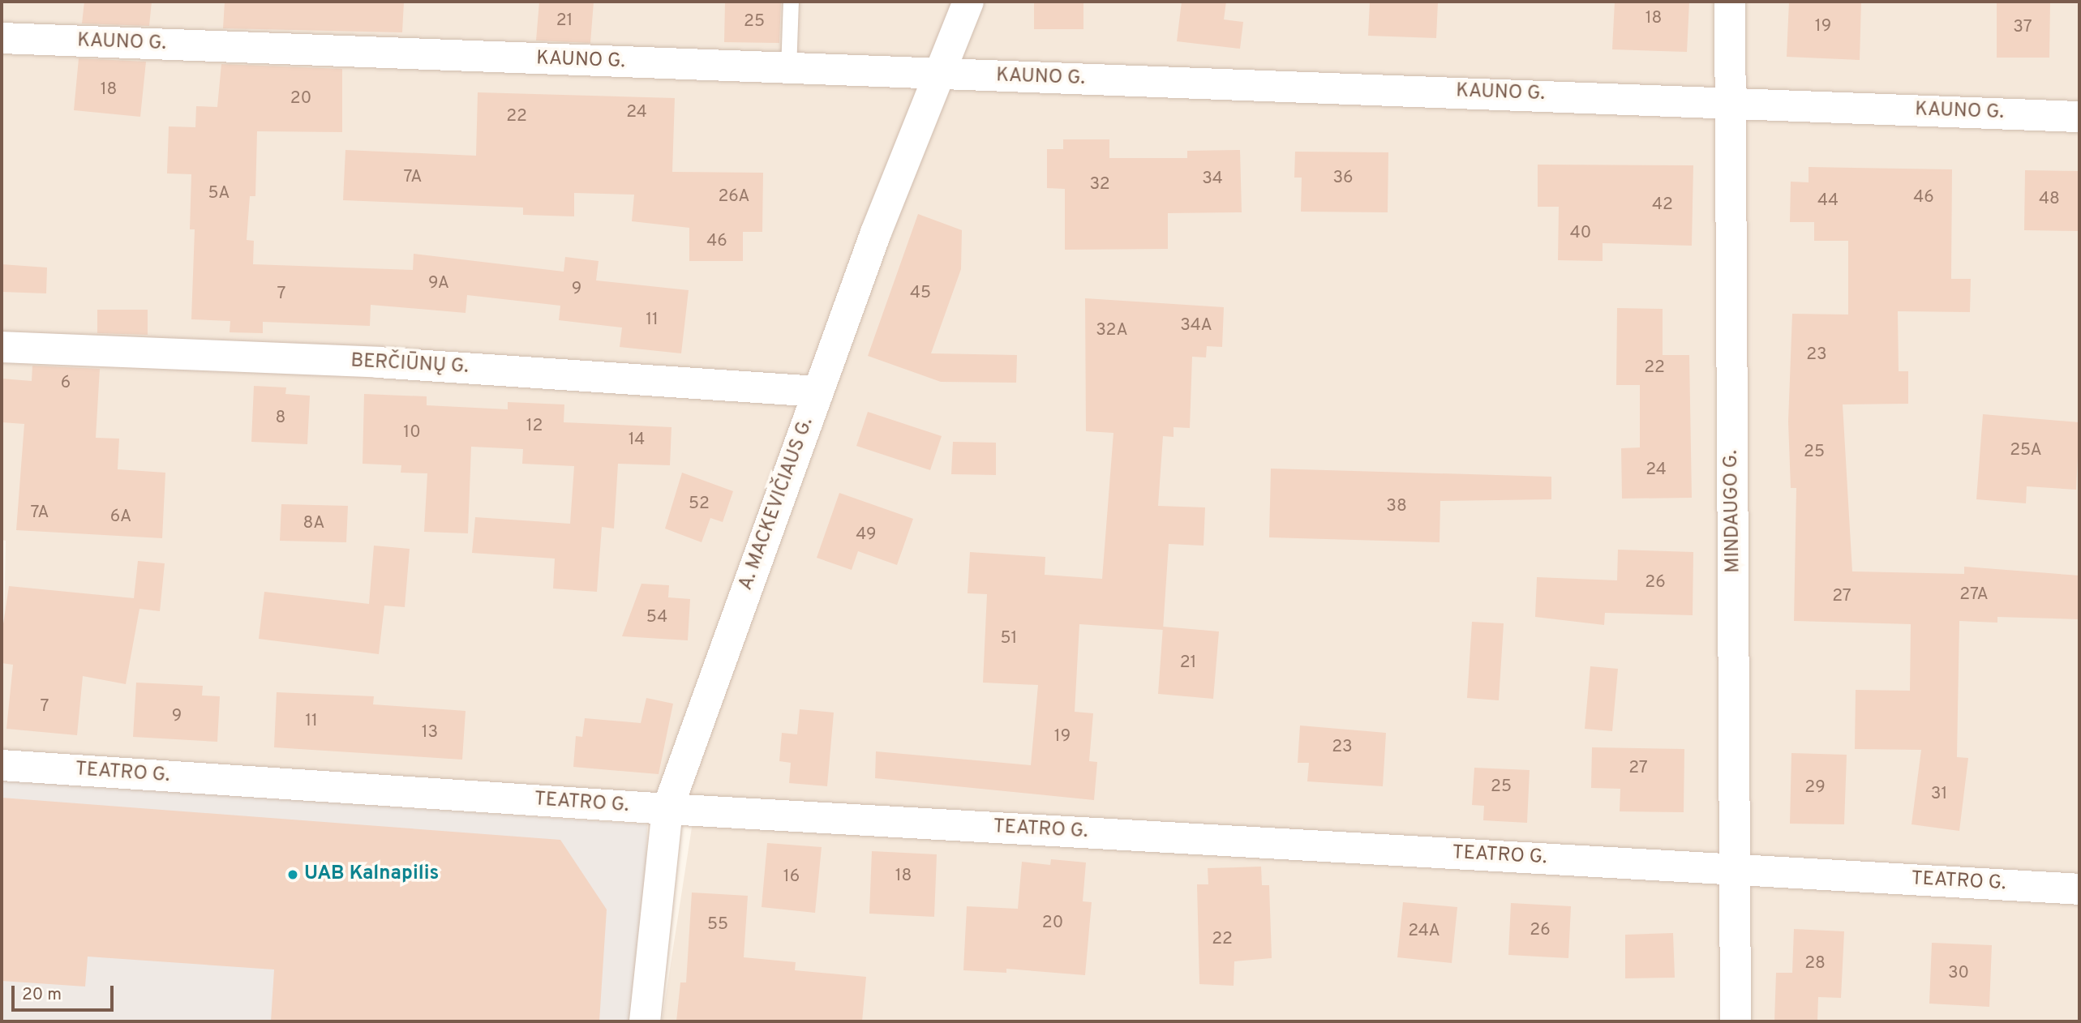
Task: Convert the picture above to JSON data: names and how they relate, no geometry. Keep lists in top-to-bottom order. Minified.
{"streets":{"street":["KAUNO G.","BERČIŪNŲ G.","A. MACKEVIČIAUS G.","MINDAUGO G.","TEATRO G."]},"crossings":[["KAUNO G.","A. MACKEVIČIAUS G."],["KAUNO G.","MINDAUGO G."],["BERČIŪNŲ G.","A. MACKEVIČIAUS G."],["A. MACKEVIČIAUS G.","TEATRO G."],["MINDAUGO G.","TEATRO G."]],"places":["UAB Kalnapilis"],"house_numbers":["18","21","25","19","37","18","20","24","22","7A","36","34","32","5A","26A","46","48","44","42","40","46","9A","9","45","7","11","34A","32A","23","22","6","8","12","10","14","25A","25","24","52","38","7A","6A","8A","49","26","27A","27","54","51","21","7","9","11","13","19","23","27","25","29","31","18","16","20","55","26","24A","22","28","30"],"scale_bar":"20 m"}
